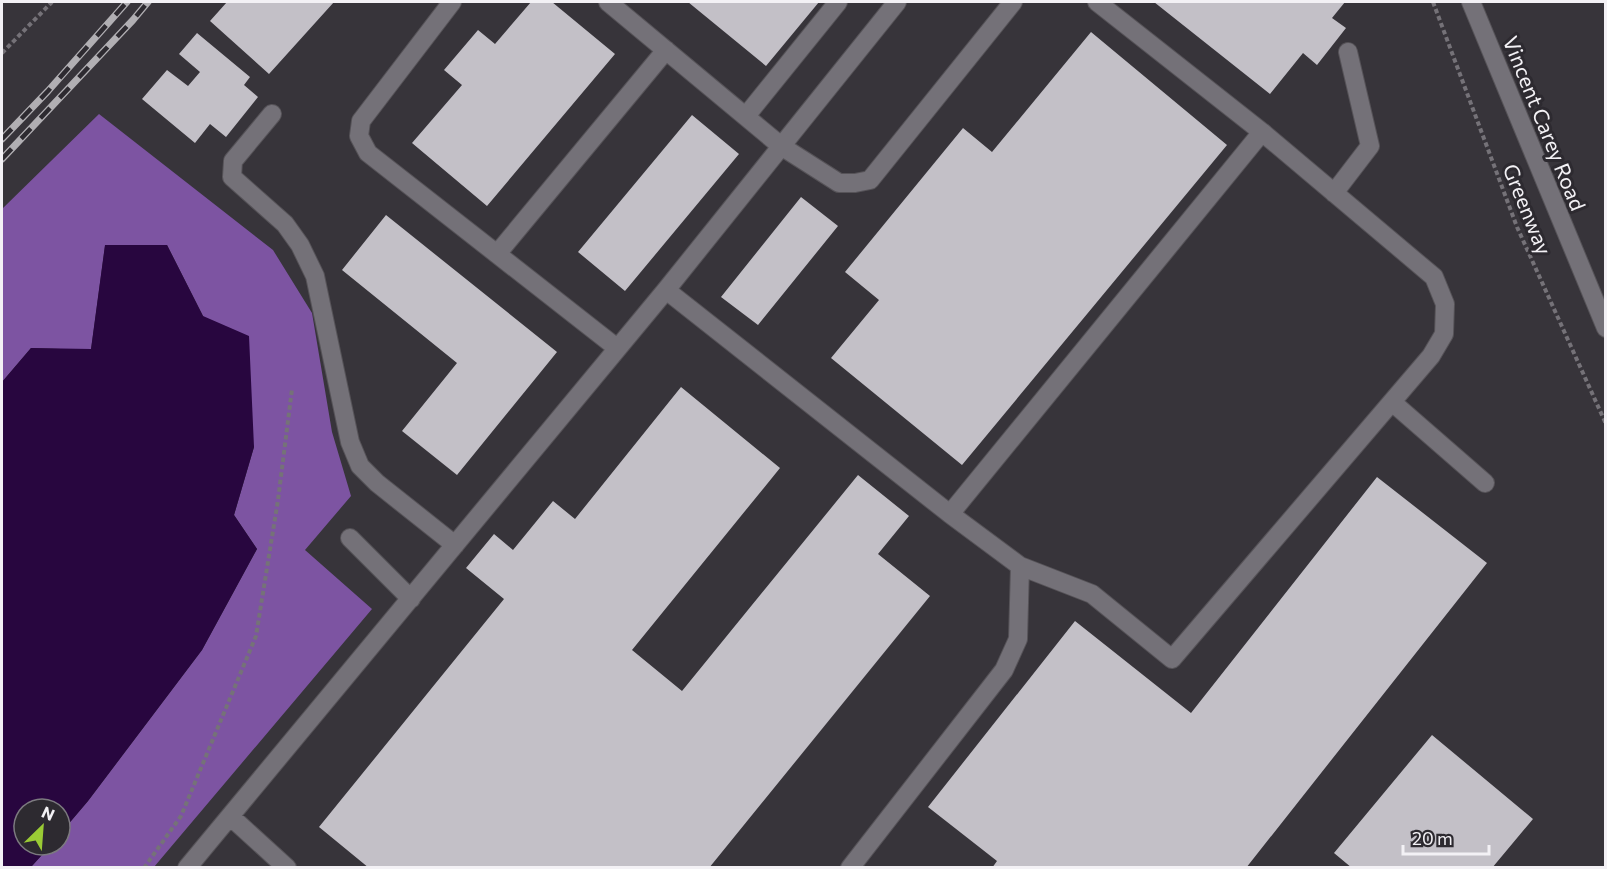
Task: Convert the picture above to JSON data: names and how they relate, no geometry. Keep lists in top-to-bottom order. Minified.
{"streets":{"street":["Vincent Carey Road"],"path":["Greenway"]},"scale_bar":"20 m","north":"top right"}
